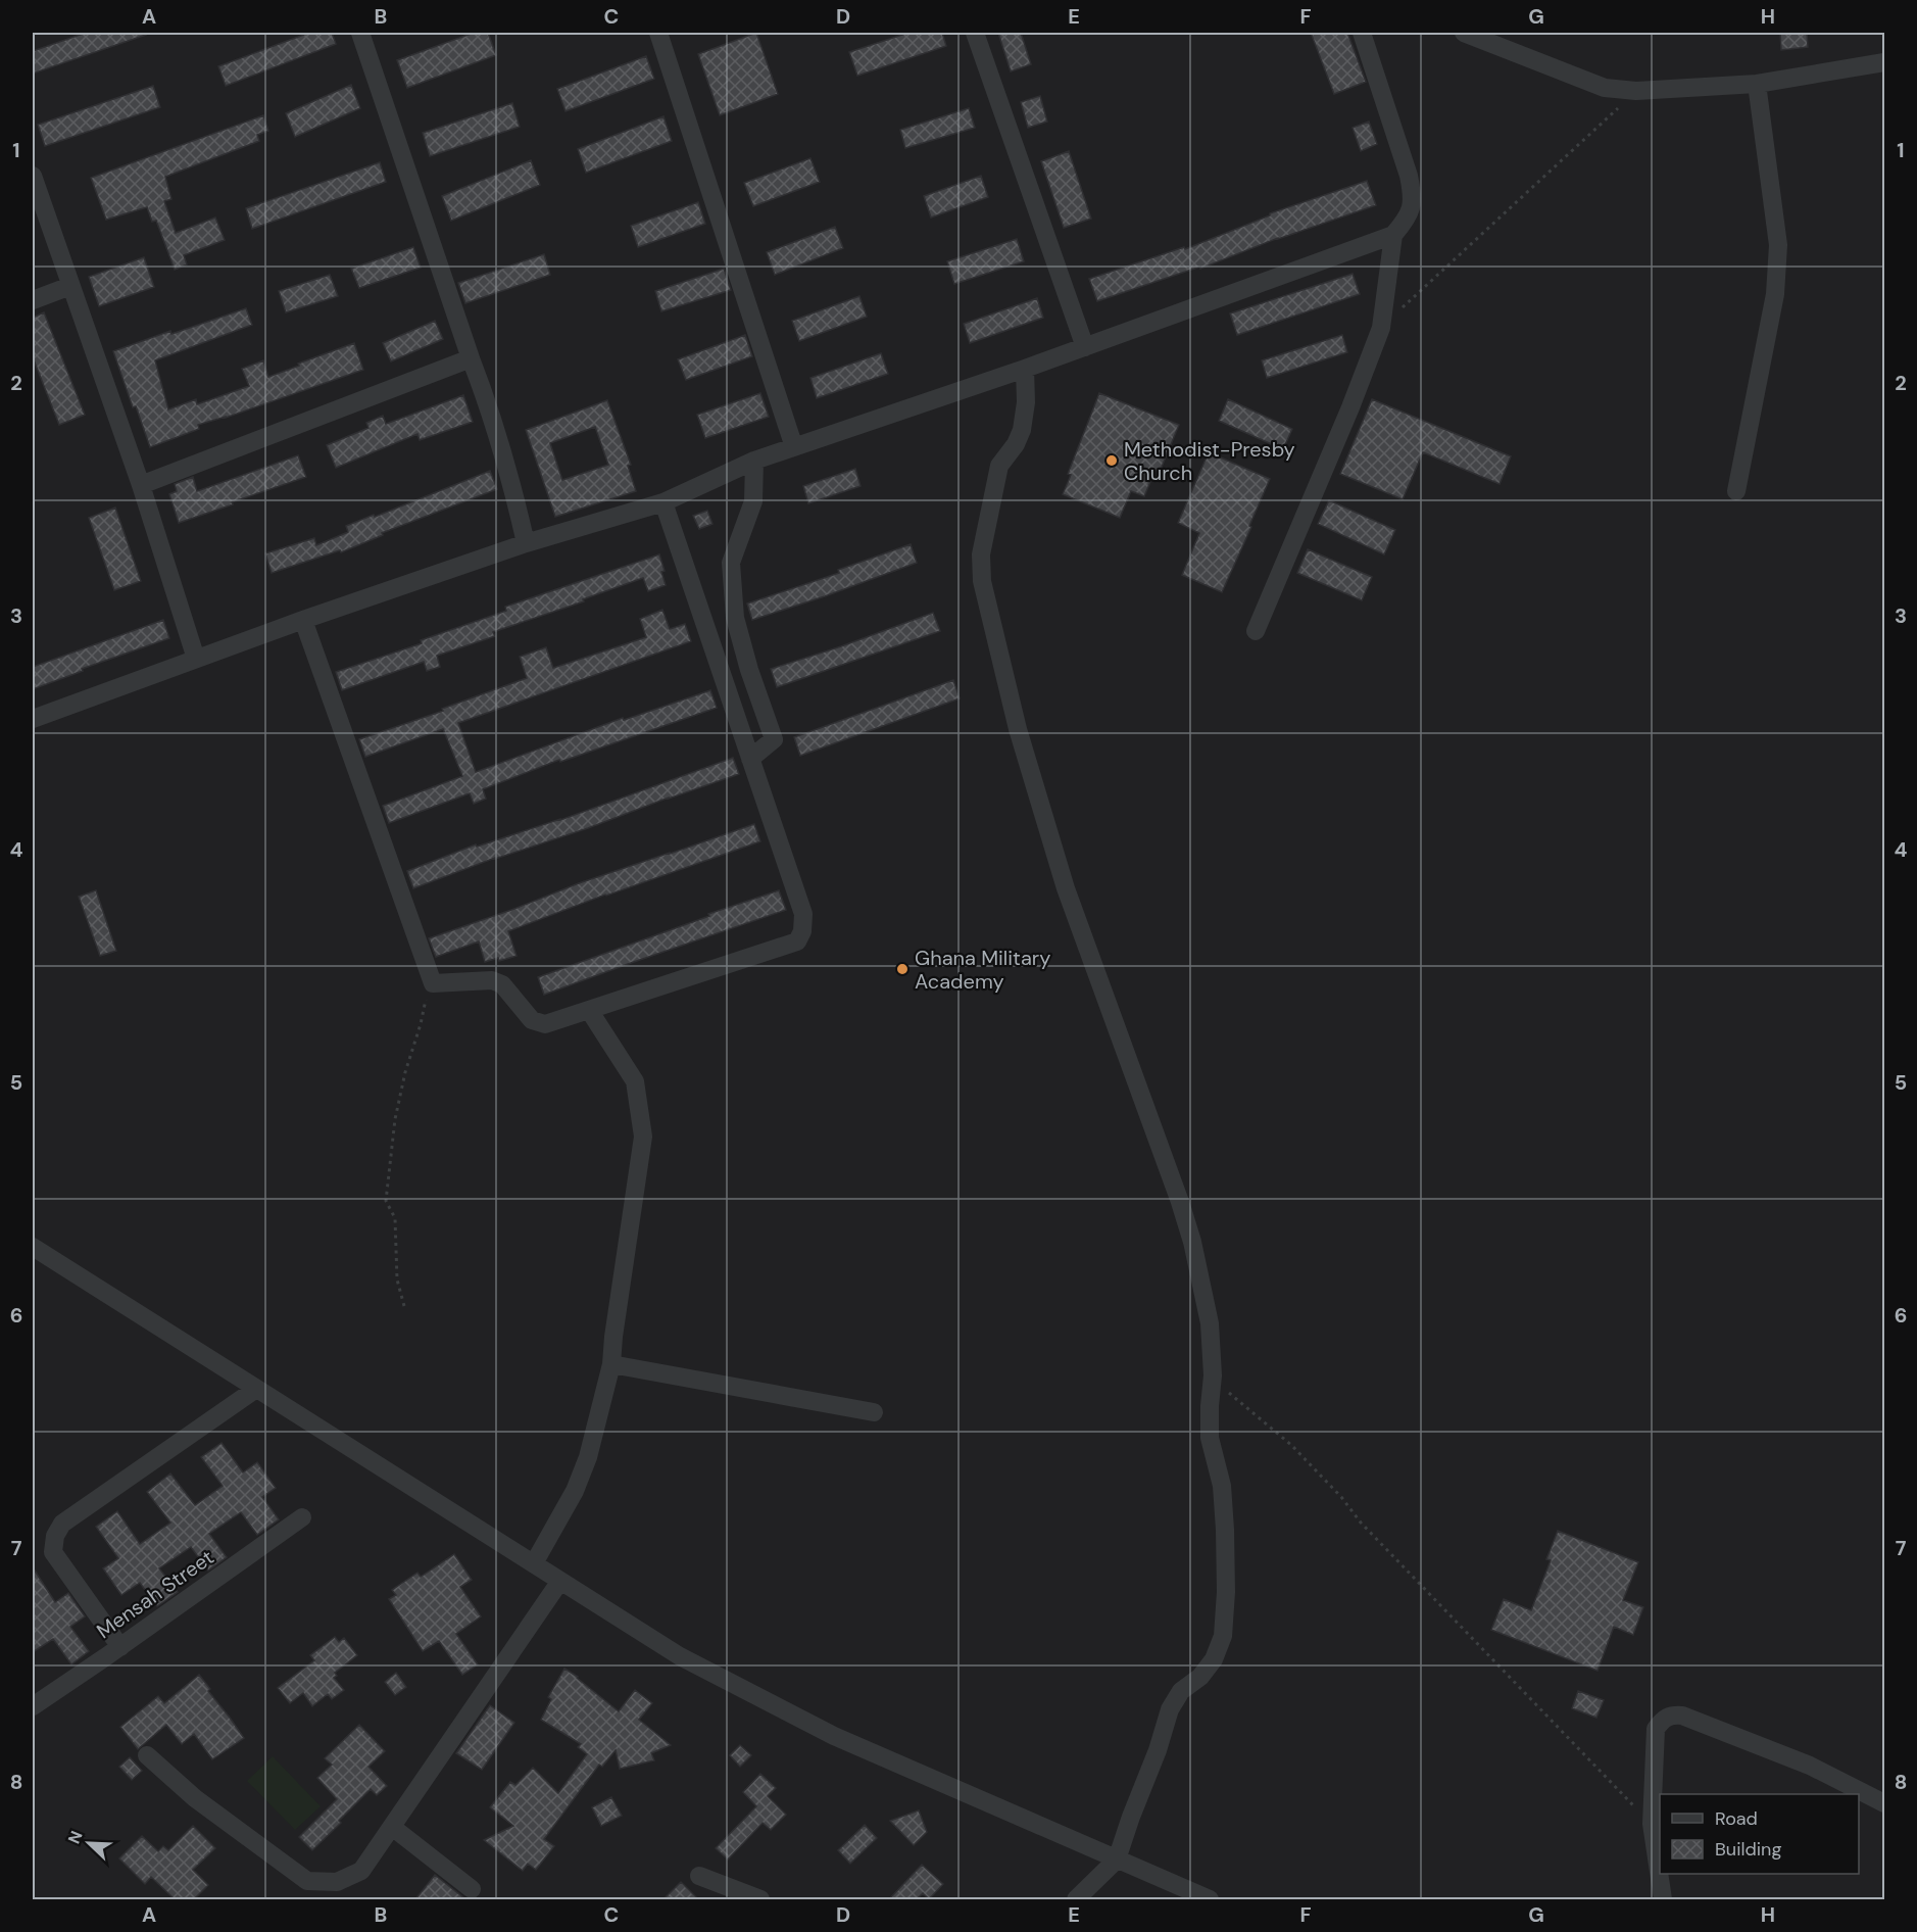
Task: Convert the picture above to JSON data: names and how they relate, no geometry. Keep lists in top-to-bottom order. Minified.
{"streets":{"street":["Mensah Street"]},"places":["Methodist-Presby Church","Ghana Military Academy"],"legend":["Road","Building"],"north":"top left","grid":{"columns":["A","B","C","D","E","F","G","H"],"rows":["1","2","3","4","5","6","7","8"]}}
